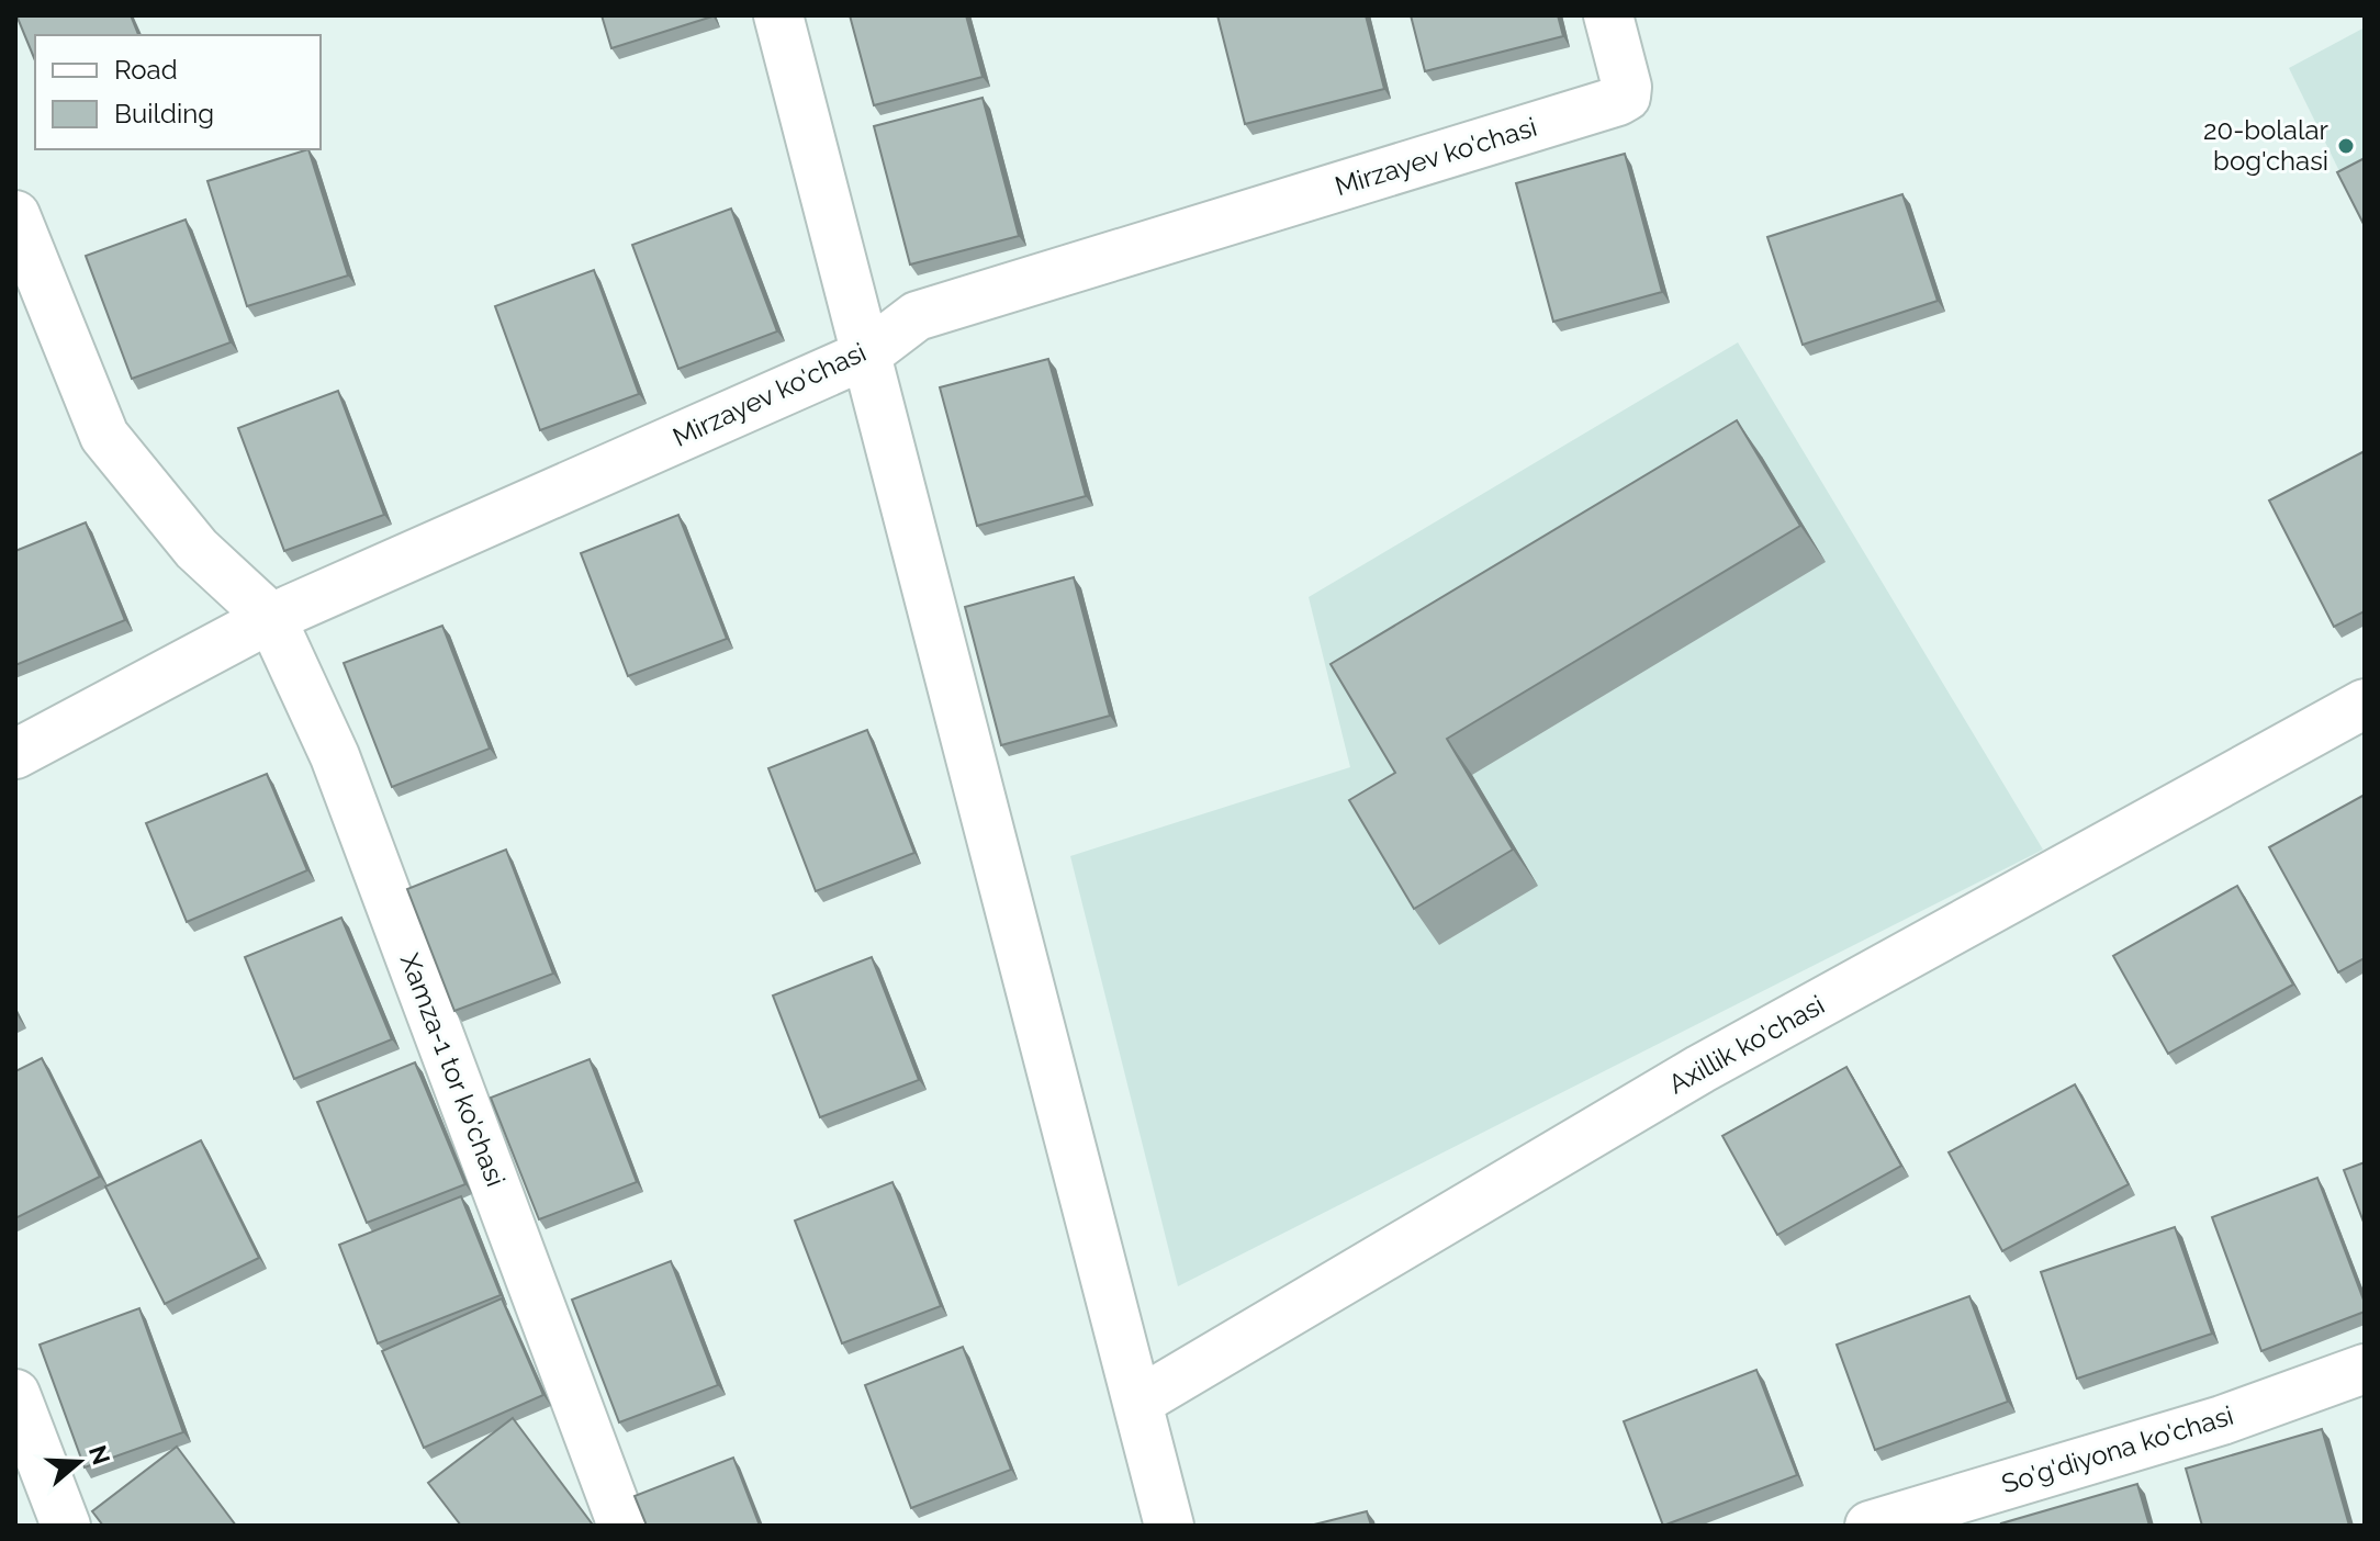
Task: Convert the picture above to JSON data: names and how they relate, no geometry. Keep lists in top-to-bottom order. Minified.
{"streets":{"street":["Mirzayev ko'chasi","Axillik ko'chasi","Xamza-1 tor ko'chasi","So'g'diyona ko'chasi"]},"crossings":[["Mirzayev ko'chasi","Xamza-1 tor ko'chasi"]],"places":["20-bolalar bog'chasi"],"legend":["Road","Building"],"north":"right"}
